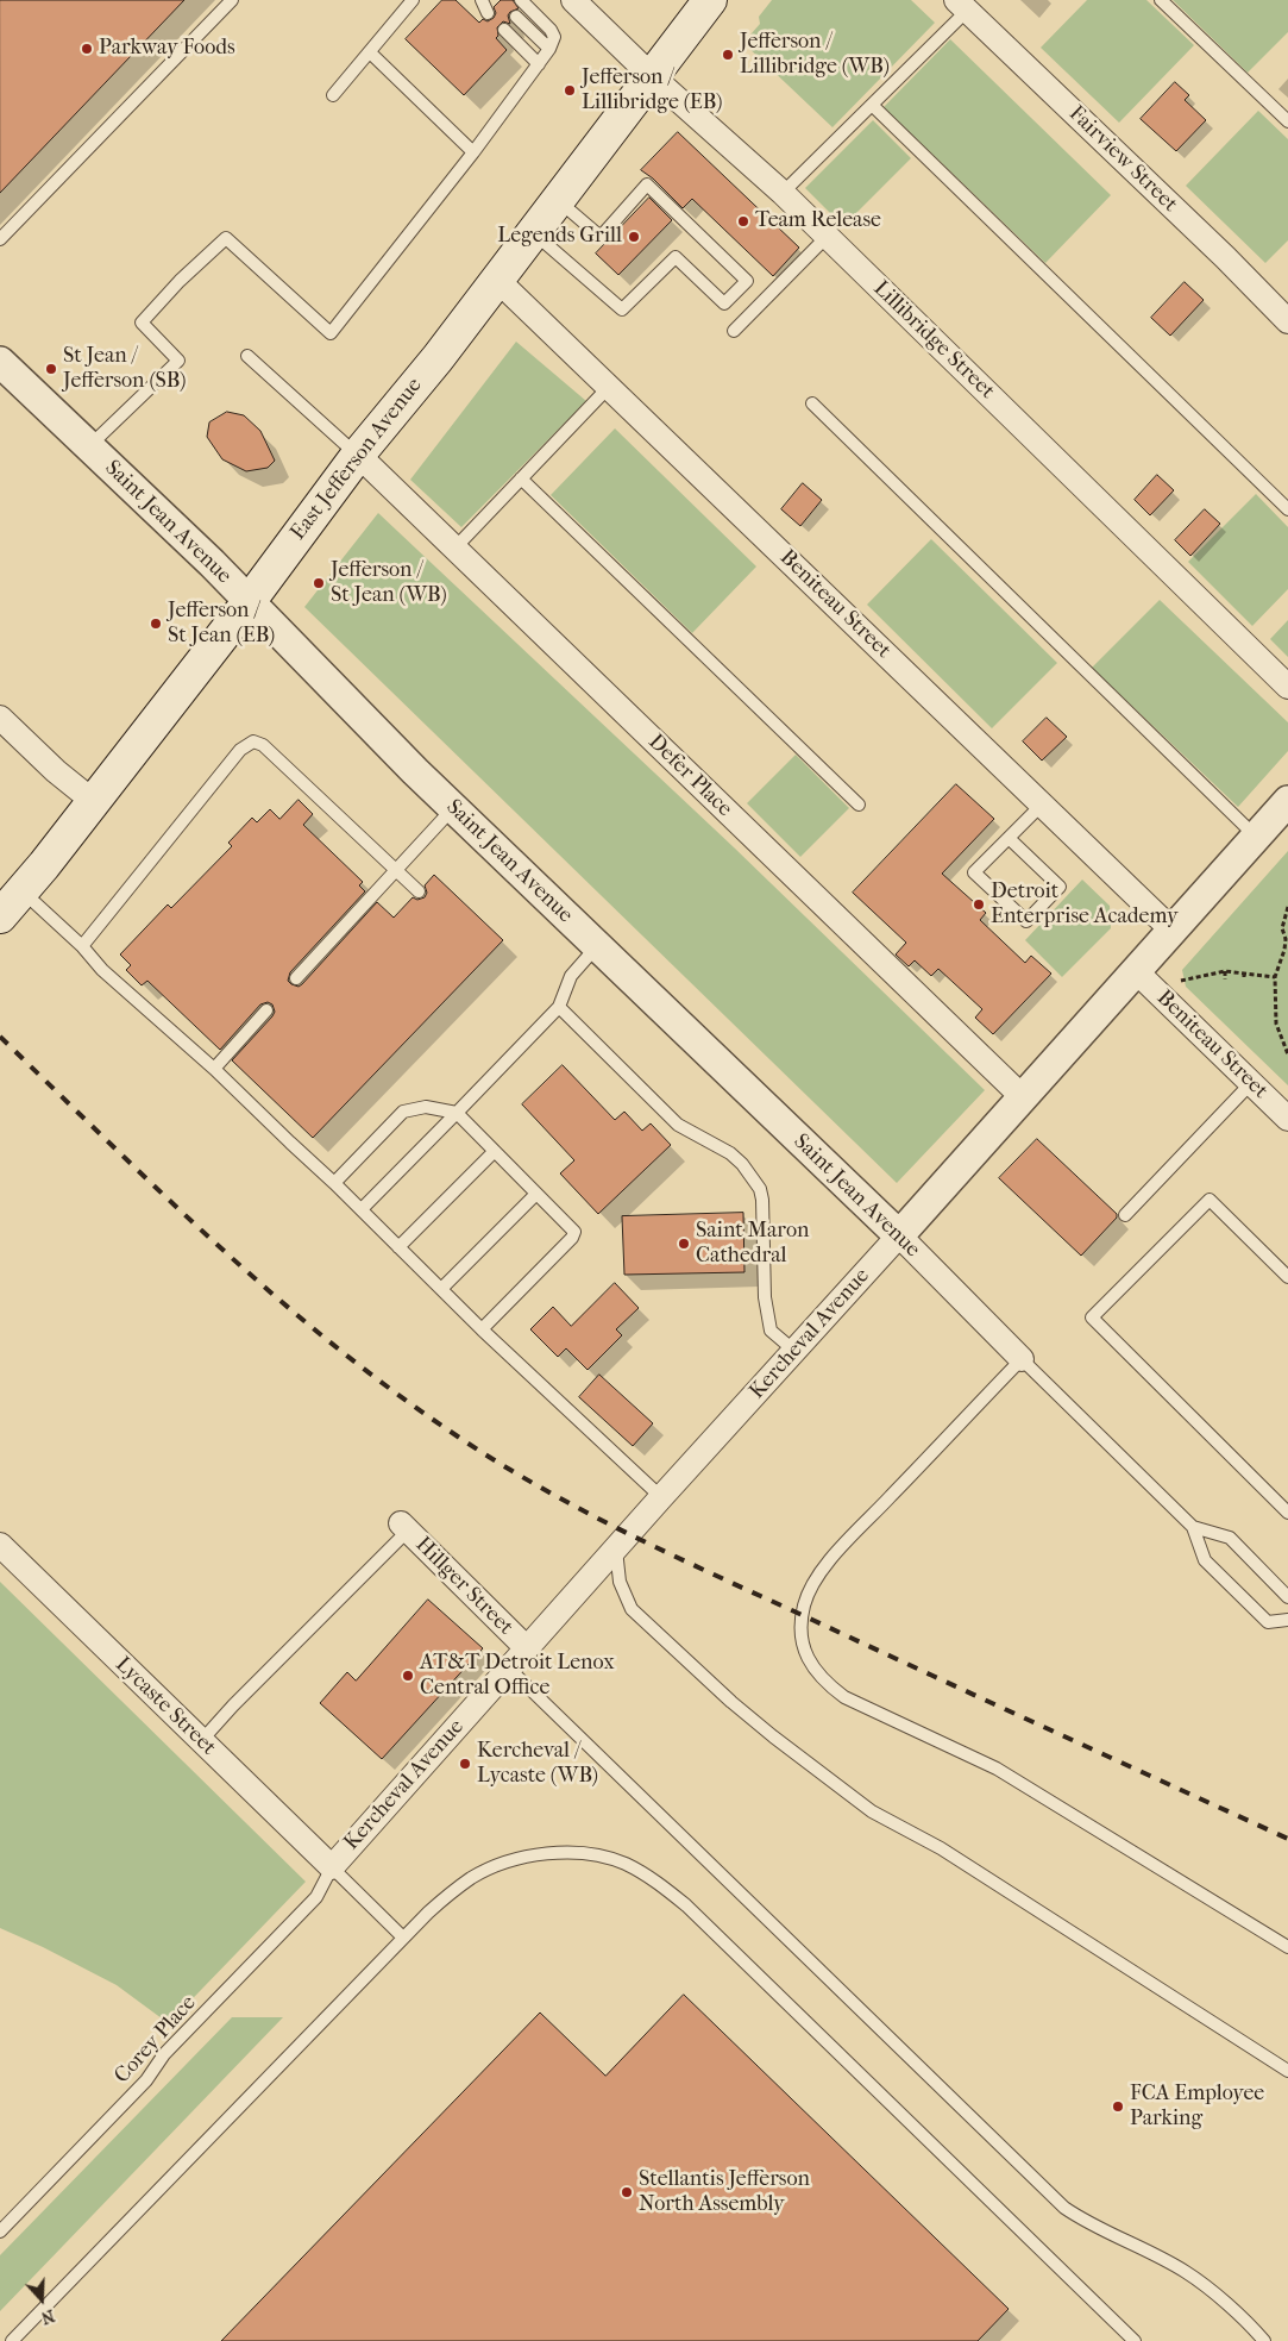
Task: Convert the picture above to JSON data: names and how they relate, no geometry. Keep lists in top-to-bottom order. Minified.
{"streets":{"main road":["East Jefferson Avenue"],"street":["Fairview Street","Lillibridge Street","Saint Jean Avenue","Beniteau Street","Defer Place","Kercheval Avenue","Hillger Street","Lycaste Street"],"lane":["Corey Place"]},"crossings":[["Lillibridge Street","East Jefferson Avenue"],["East Jefferson Avenue","Saint Jean Avenue"],["East Jefferson Avenue","Beniteau Street"],["East Jefferson Avenue","Defer Place"],["Saint Jean Avenue","Kercheval Avenue"],["Beniteau Street","Kercheval Avenue"],["Defer Place","Kercheval Avenue"],["Kercheval Avenue","Hillger Street"],["Kercheval Avenue","Lycaste Street"],["Kercheval Avenue","Corey Place"],["Lycaste Street","Corey Place"]],"places":["Parkway Foods","Jefferson / Lillibridge (WB)","Jefferson / Lillibridge (EB)","Team Release","Legends Grill","St Jean / Jefferson (SB)","Jefferson / St Jean (WB)","Jefferson / St Jean (EB)","Detroit Enterprise Academy","Saint Maron Cathedral","AT&T Detroit Lenox Central Office","Kercheval / Lycaste (WB)","FCA Employee Parking","Stellantis Jefferson North Assembly"],"north":"bottom"}
